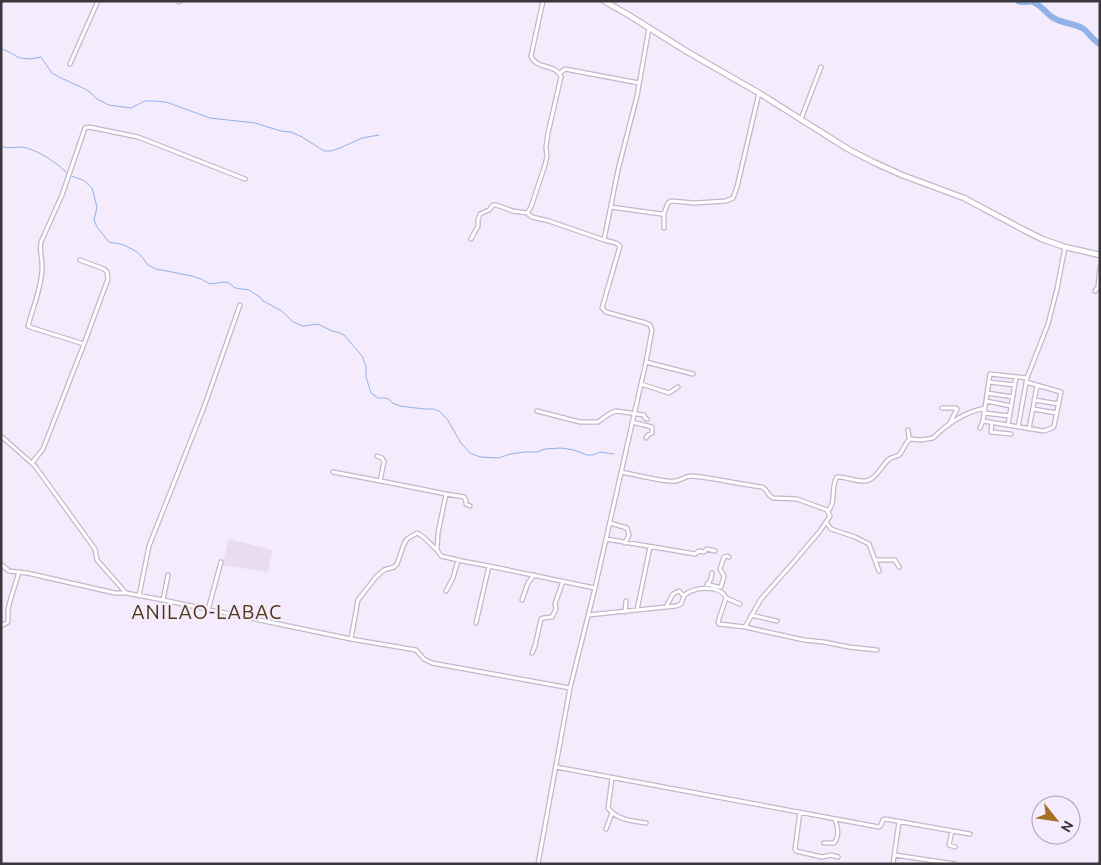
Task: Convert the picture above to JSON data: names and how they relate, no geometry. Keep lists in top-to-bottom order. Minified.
{"districts":["ANILAO-LABAC"],"north":"bottom right"}
